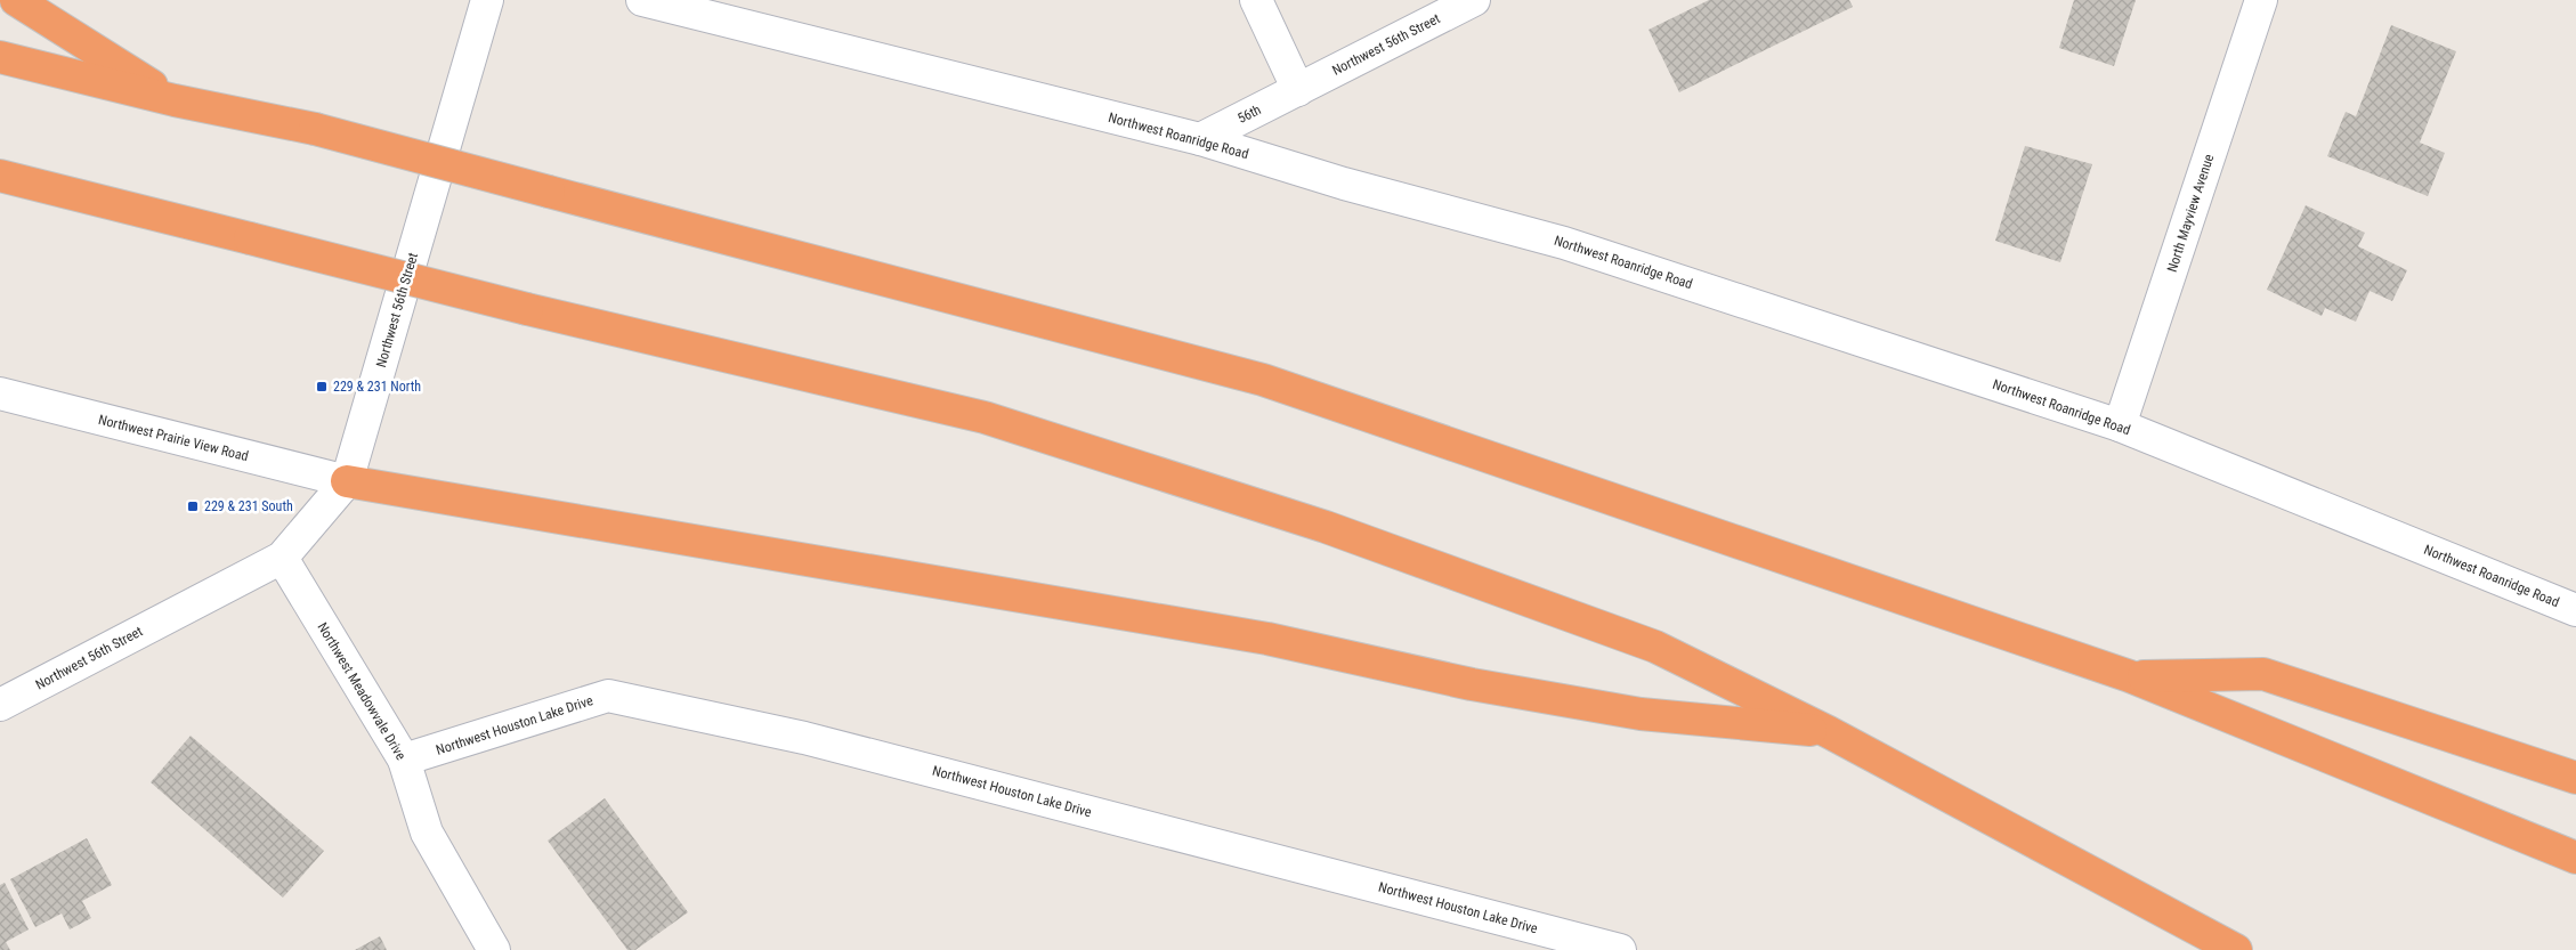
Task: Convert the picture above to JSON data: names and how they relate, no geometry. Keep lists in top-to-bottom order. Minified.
{"streets":{"street":["Northwest 56th Street","56th","Northwest Roanridge Road","North Mayview Avenue","Northwest Prairie View Road","Northwest Meadowvale Drive","Northwest Houston Lake Drive"]},"crossings":[["Northwest 56th Street","56th"],["Northwest 56th Street","Northwest Prairie View Road"],["Northwest 56th Street","Northwest Meadowvale Drive"],["56th","Northwest Roanridge Road"],["Northwest Roanridge Road","North Mayview Avenue"],["Northwest Meadowvale Drive","Northwest Houston Lake Drive"]],"places":{"transit":["229 & 231 North","229 & 231 South"]}}
